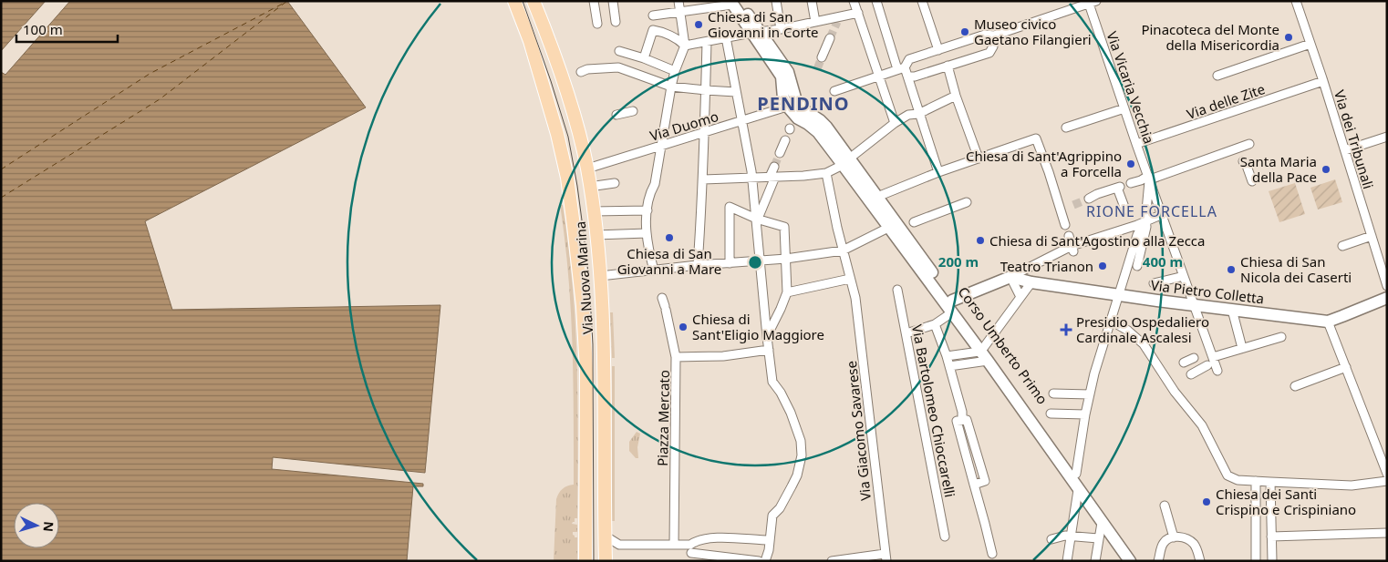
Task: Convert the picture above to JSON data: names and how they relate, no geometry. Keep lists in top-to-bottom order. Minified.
{"streets":{"main road":["Via Nuova Marina","Via Pietro Colletta","Corso Umberto Primo"],"street":["Via Vicaria Vecchia","Via delle Zite","Via Duomo","Via dei Tribunali","Via Bartolomeo Chioccarelli","Piazza Mercato","Via Giacomo Savarese"]},"crossings":[["Via Vicaria Vecchia","Via delle Zite"],["Via Vicaria Vecchia","Via Pietro Colletta"],["Via delle Zite","Via dei Tribunali"],["Via Duomo","Via Nuova Marina"]],"districts":["PENDINO","RIONE FORCELLA"],"places":{"other":["Chiesa di San Giovanni in Corte","Museo civico Gaetano Filangieri","Pinacoteca del Monte della Misericordia","Chiesa di Sant'Agrippino a Forcella","Santa Maria della Pace","Chiesa di San Giovanni a Mare","Chiesa di Sant'Agostino alla Zecca","Teatro Trianon","Chiesa di San Nicola dei Caserti","Chiesa di Sant'Eligio Maggiore","Chiesa dei Santi Crispino e Crispiniano"],"health":["Presidio Ospedaliero Cardinale Ascalesi"]},"scale_bar":"100 m","north":"right","rings":["200 m","400 m"]}
